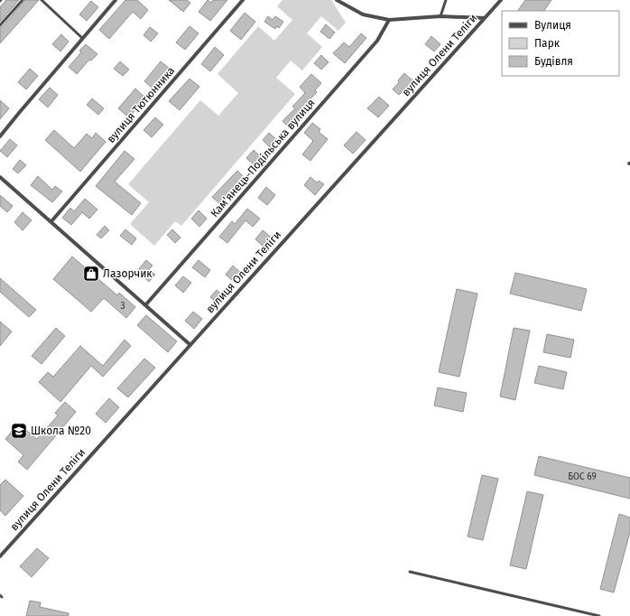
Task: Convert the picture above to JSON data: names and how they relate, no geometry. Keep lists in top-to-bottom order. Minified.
{"streets":{"street":["вулиця Олени Теліги","вулиця Тютюнника","Камʼянець-Подільська вулиця"]},"places":{"shop":["Лазорчик"],"school or university":["Школа №20"]},"house_numbers":["3","БОС 69"],"legend":["Вулиця","Парк","Будівля"]}
